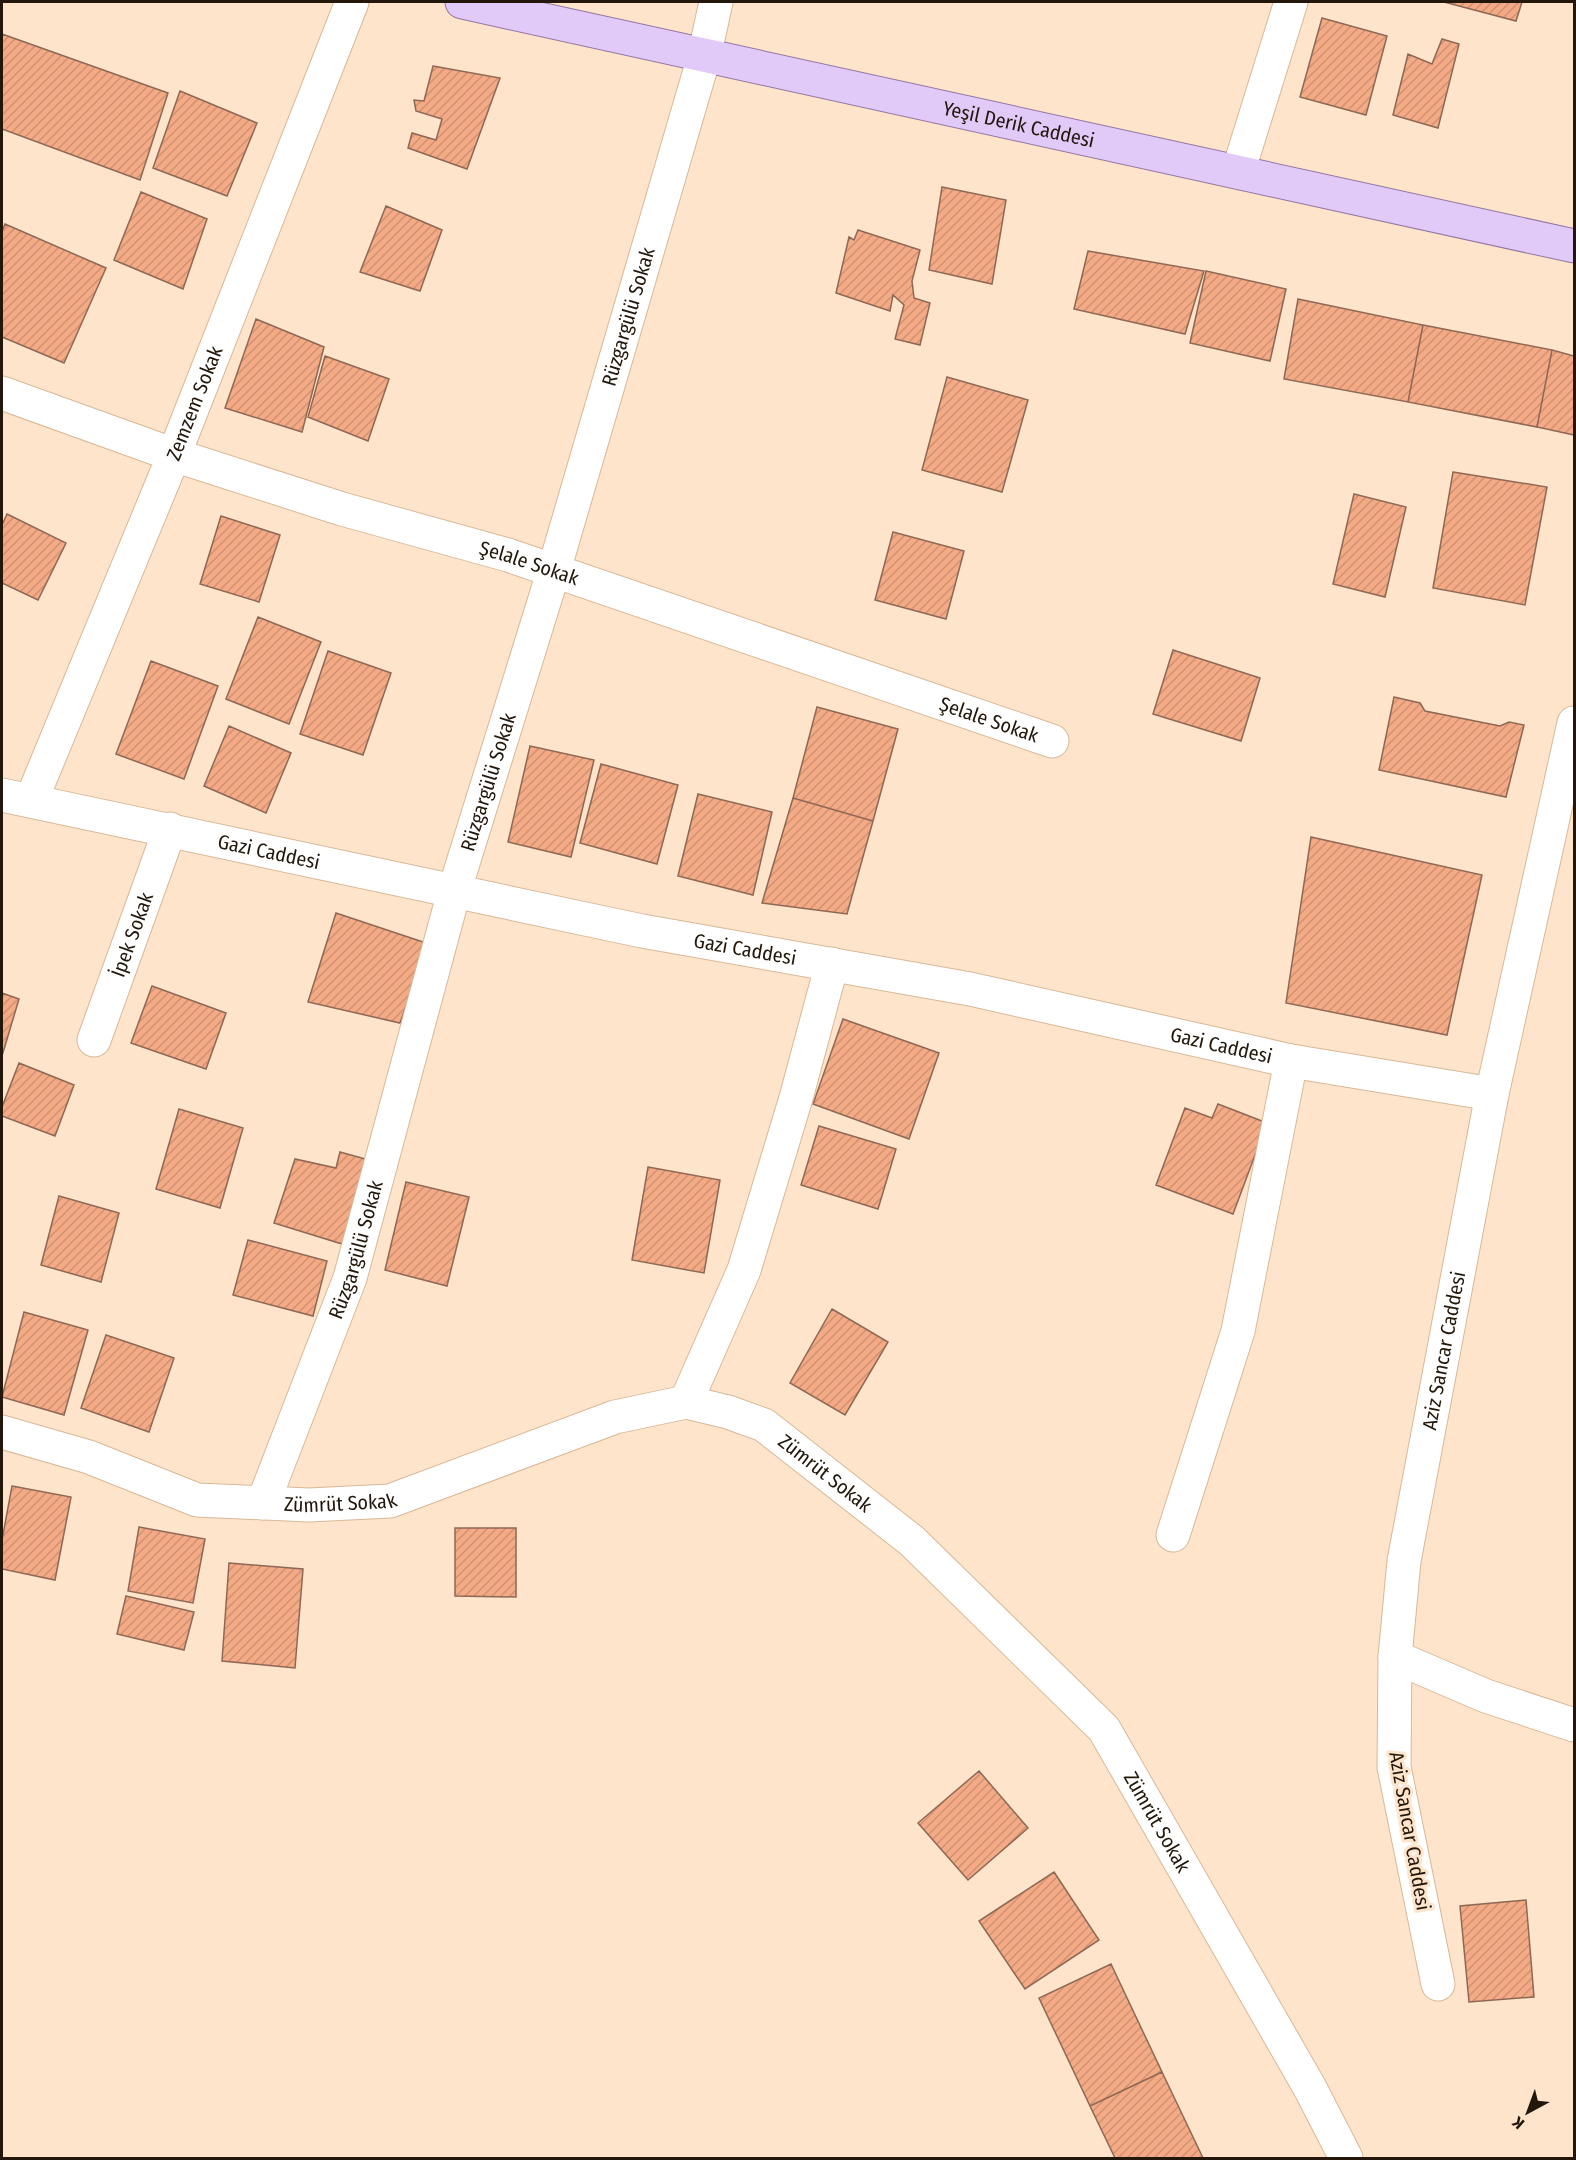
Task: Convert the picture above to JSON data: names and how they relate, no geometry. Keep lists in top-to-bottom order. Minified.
{"streets":{"main road":["Yeşil Derik Caddesi"],"street":["Rüzgargülü Sokak","Zemzem Sokak","Şelale Sokak","Gazi Caddesi","İpek Sokak","Aziz Sancar Caddesi","Zümrüt Sokak"]},"crossings":[["Yeşil Derik Caddesi","Rüzgargülü Sokak"],["Rüzgargülü Sokak","Şelale Sokak"],["Rüzgargülü Sokak","Gazi Caddesi"],["Rüzgargülü Sokak","Zümrüt Sokak"],["Zemzem Sokak","Şelale Sokak"],["Zemzem Sokak","Gazi Caddesi"],["Gazi Caddesi","İpek Sokak"],["Gazi Caddesi","Aziz Sancar Caddesi"]],"north":"bottom left"}
